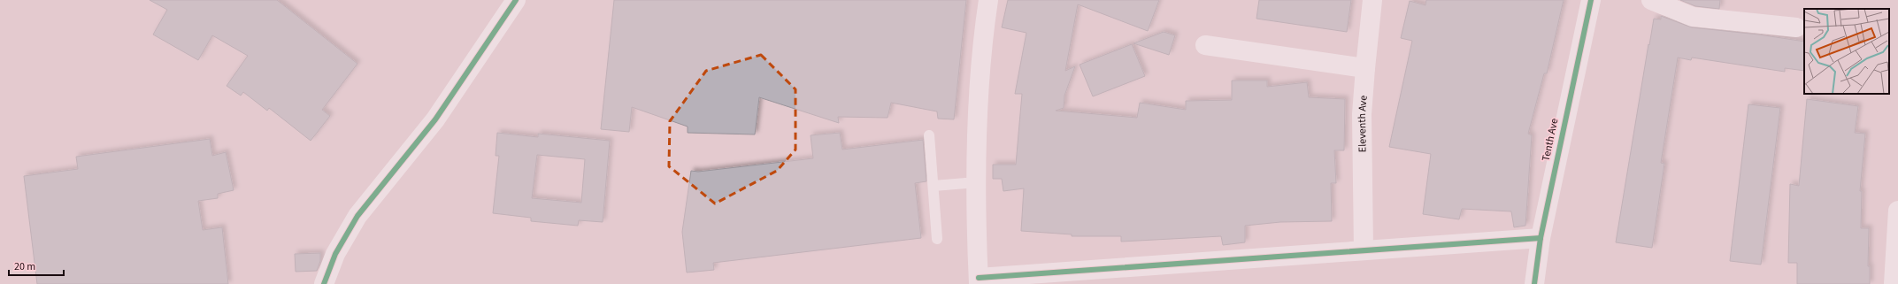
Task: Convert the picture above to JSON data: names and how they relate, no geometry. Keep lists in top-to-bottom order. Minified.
{"streets":{"street":["Eleventh Ave","Tenth Ave"]},"scale_bar":"20 m"}
